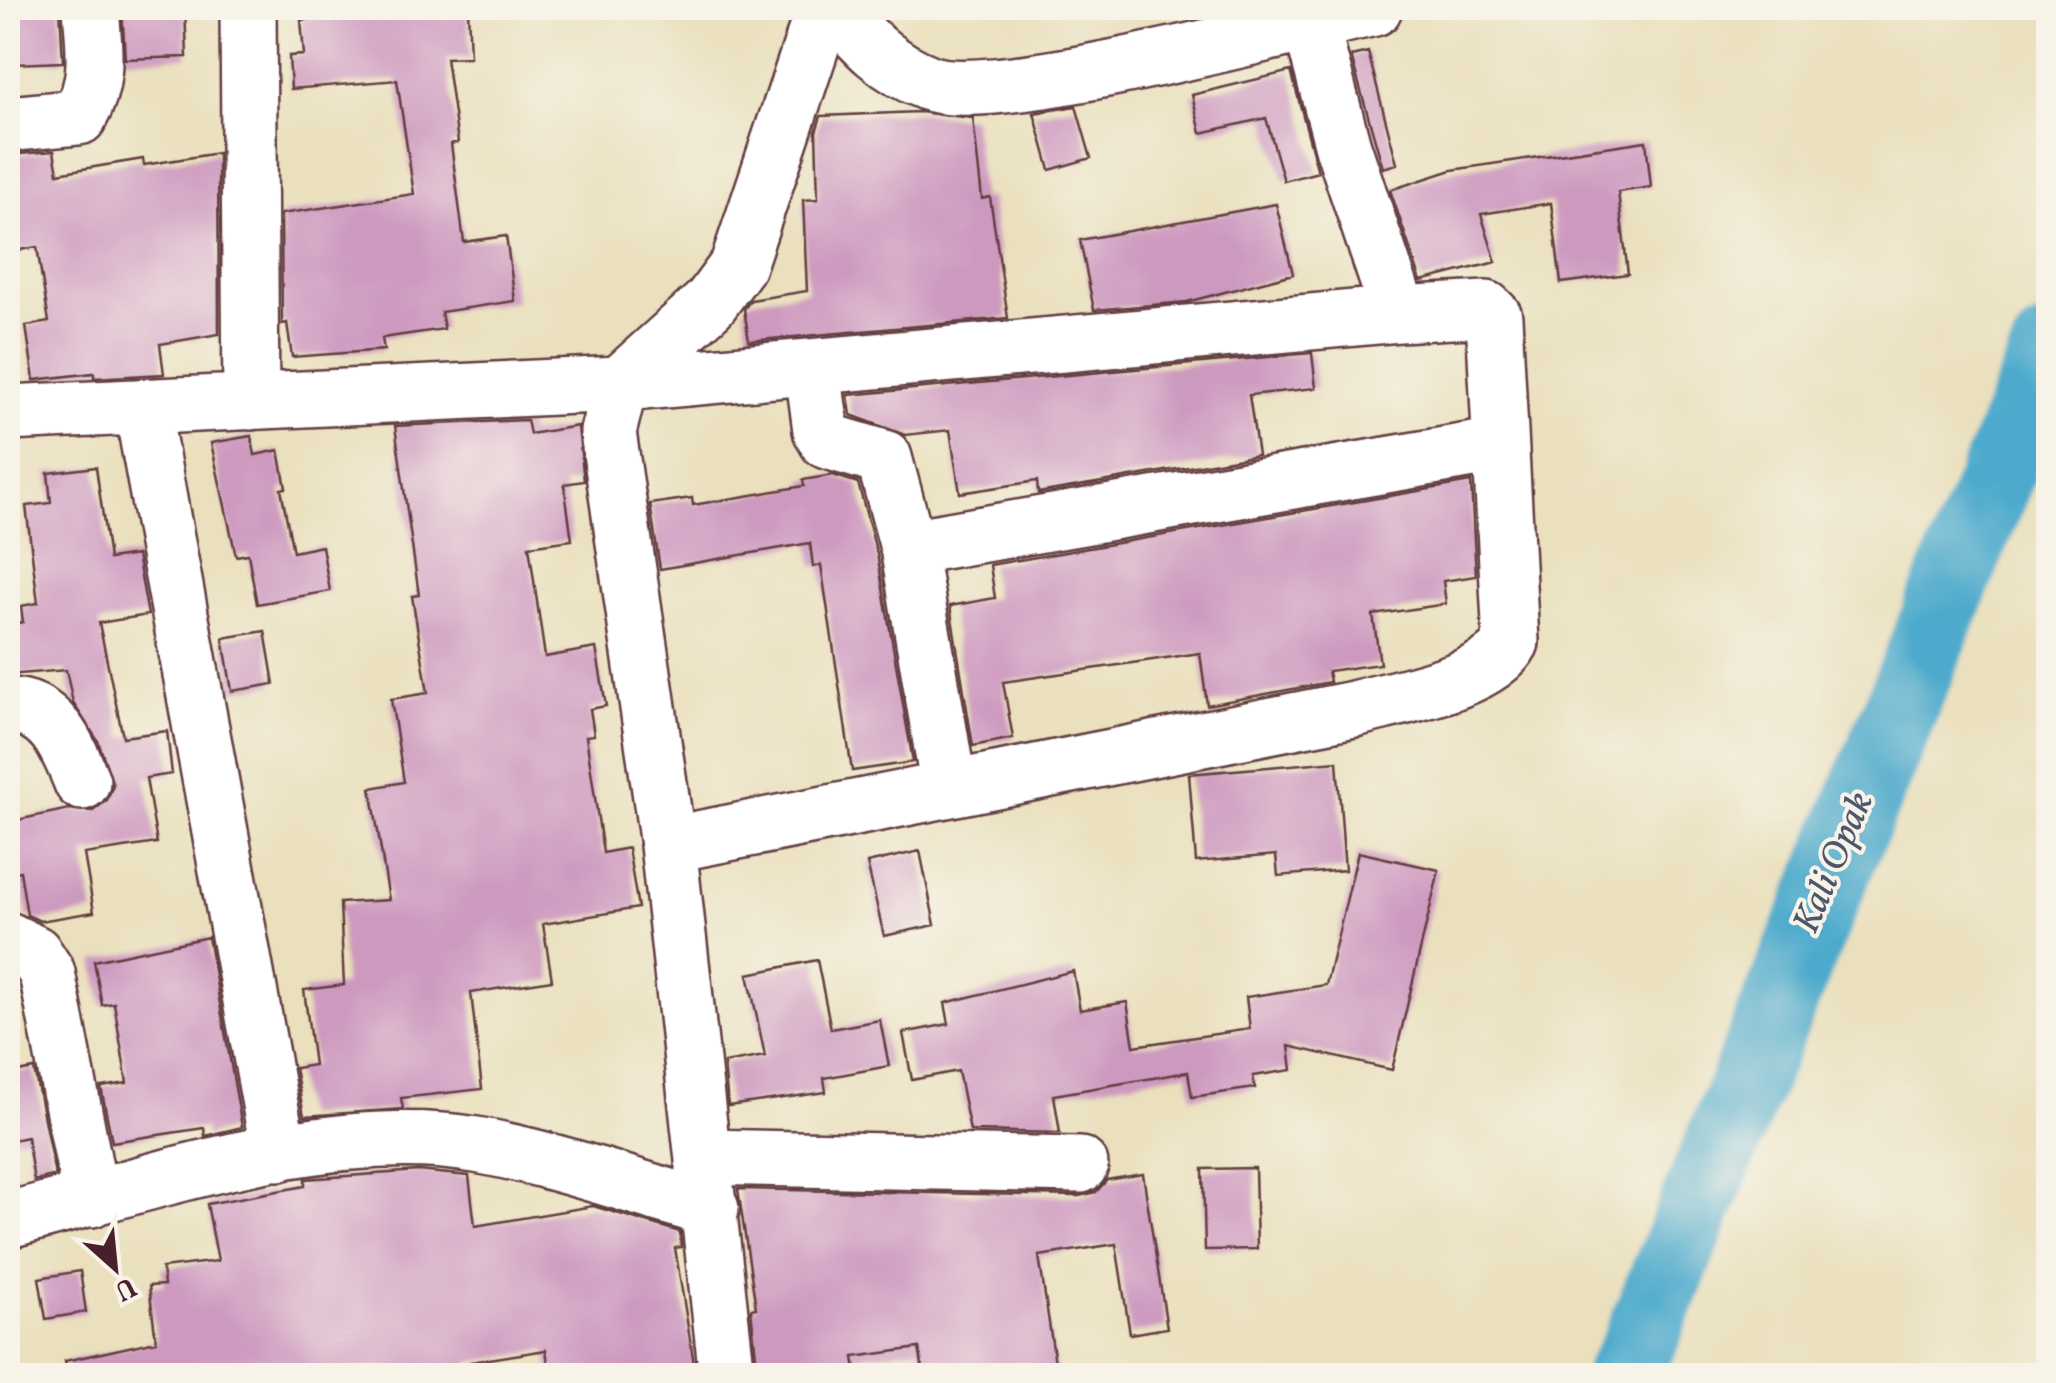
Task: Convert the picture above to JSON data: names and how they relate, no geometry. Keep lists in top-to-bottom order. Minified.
{"water":["Kali Opak"],"north":"bottom right"}
